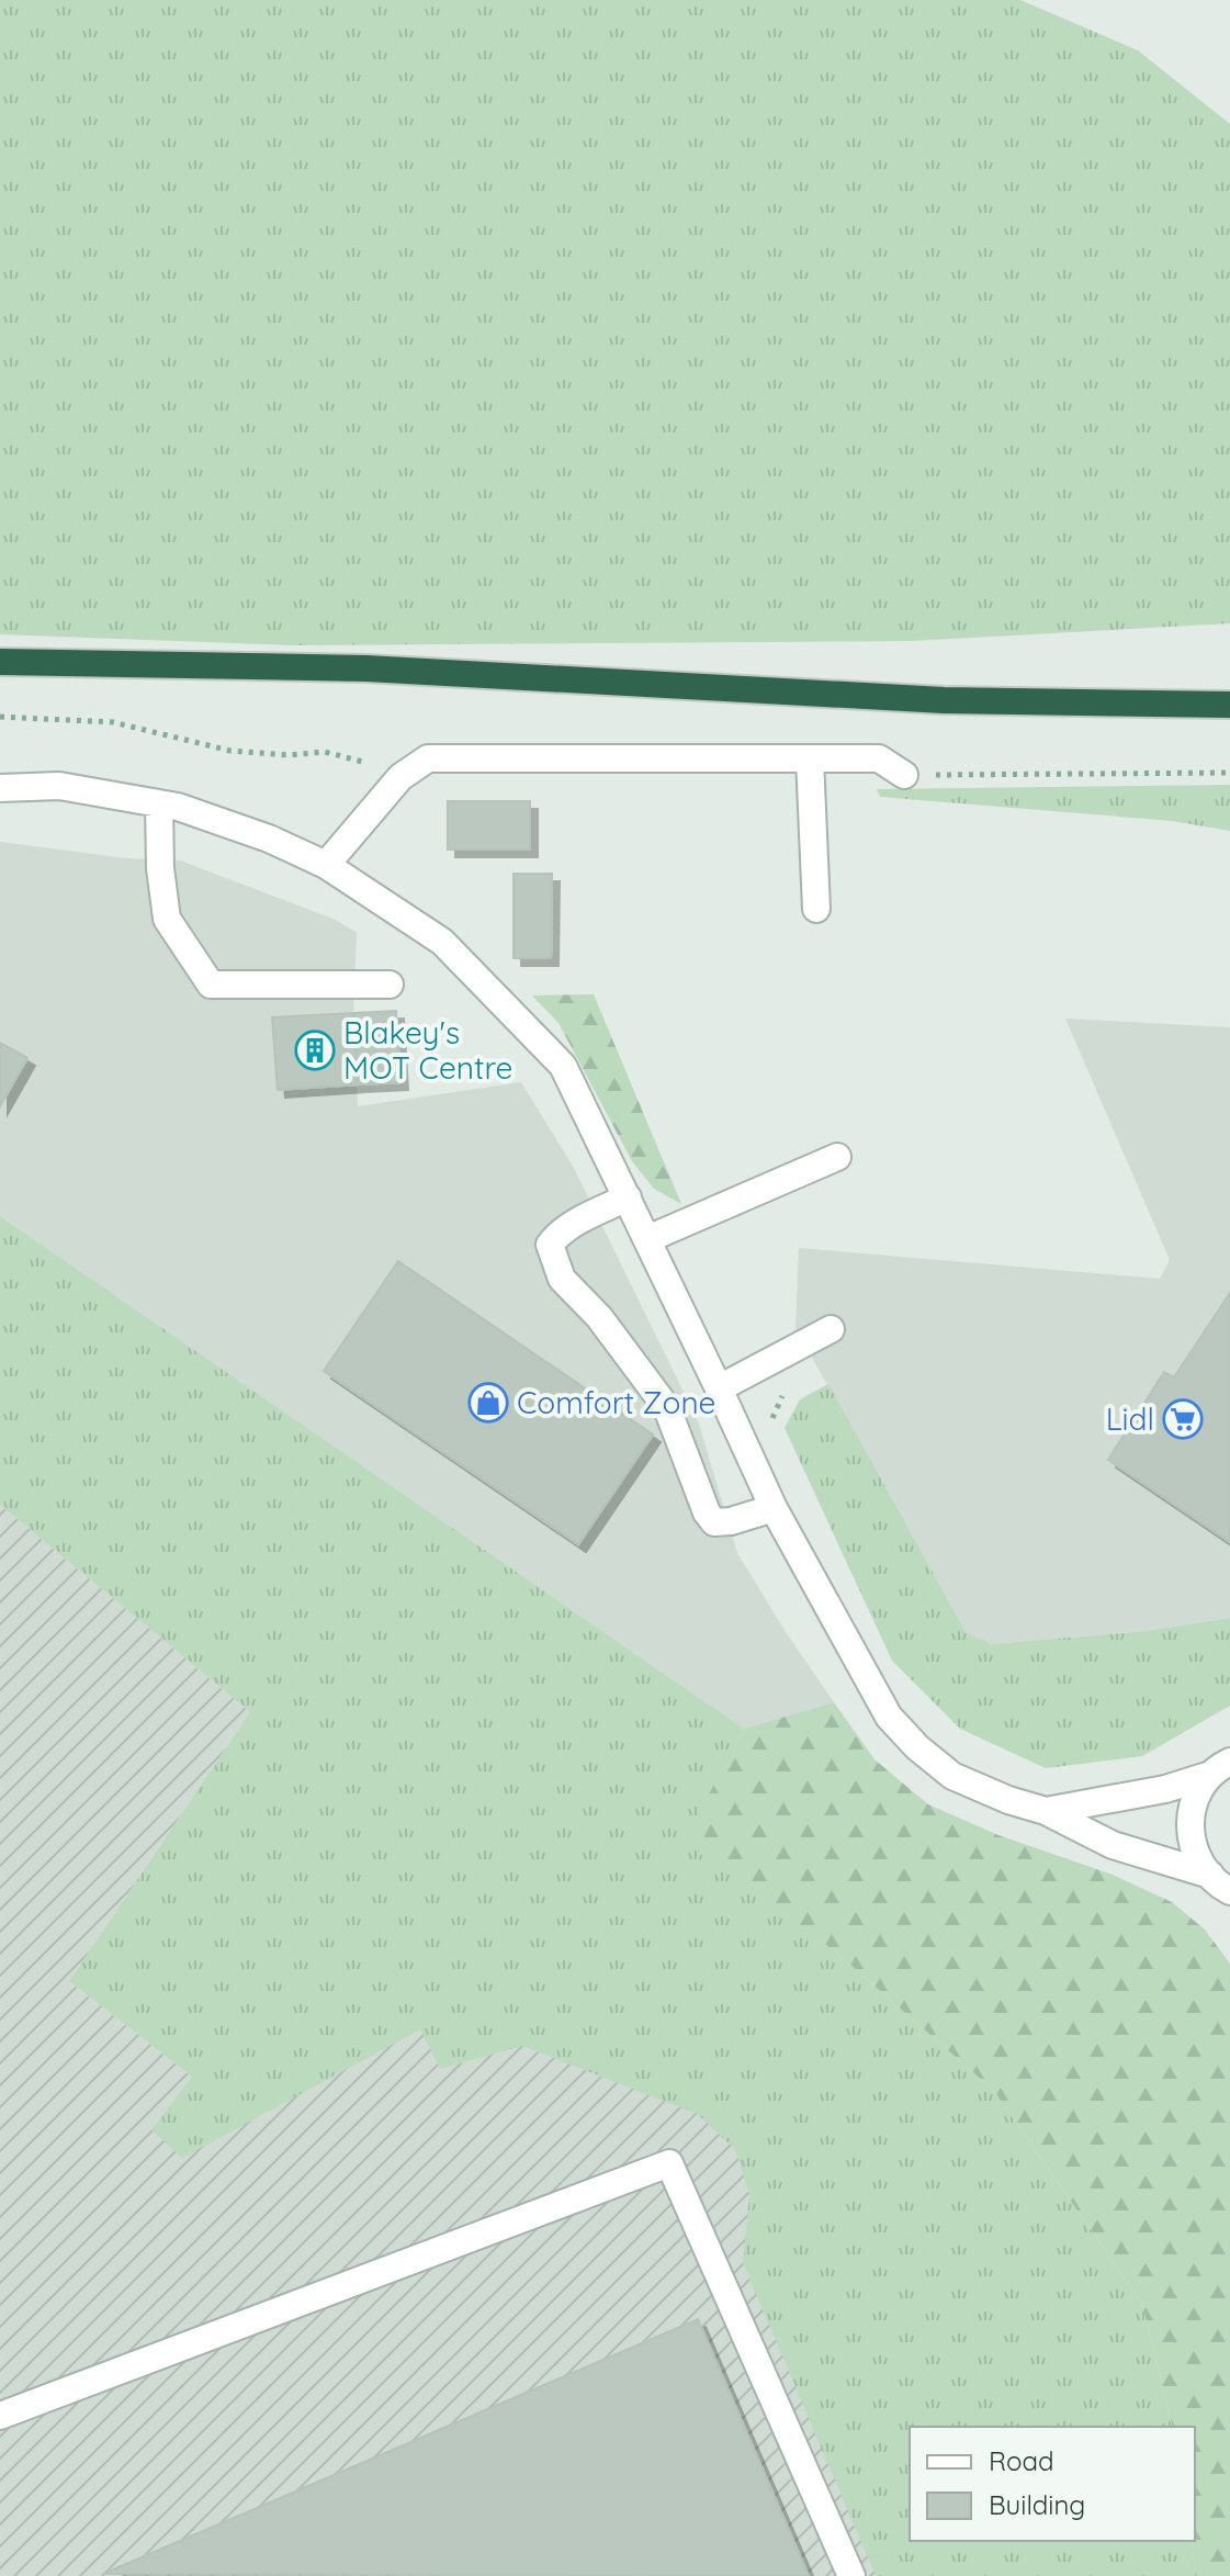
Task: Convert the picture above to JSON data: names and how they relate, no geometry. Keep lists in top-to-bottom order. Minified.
{"places":{"building":["Blakey's MOT Centre"],"shop":["Comfort Zone"],"supermarket":["Lidl"]},"legend":["Road","Building"]}
